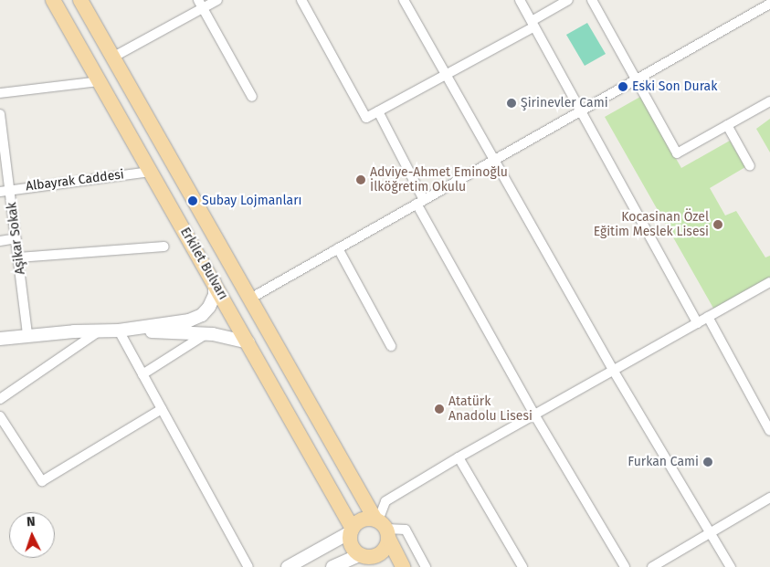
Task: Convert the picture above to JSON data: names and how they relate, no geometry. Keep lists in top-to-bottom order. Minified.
{"streets":{"main road":["Erkilet Bulvarı"],"street":["Albayrak Caddesi","Aşikar Sokak"]},"crossings":[["Albayrak Caddesi","Aşikar Sokak"],["Albayrak Caddesi","Erkilet Bulvarı"]],"places":["Eski Son Durak","Şirinevler Cami","Adviye-Ahmet Eminoğlu İlköğretim Okulu","Subay Lojmanları","Kocasinan Özel Eğitim Meslek Lisesi","Atatürk Anadolu Lisesi","Furkan Cami"],"north":"top"}
